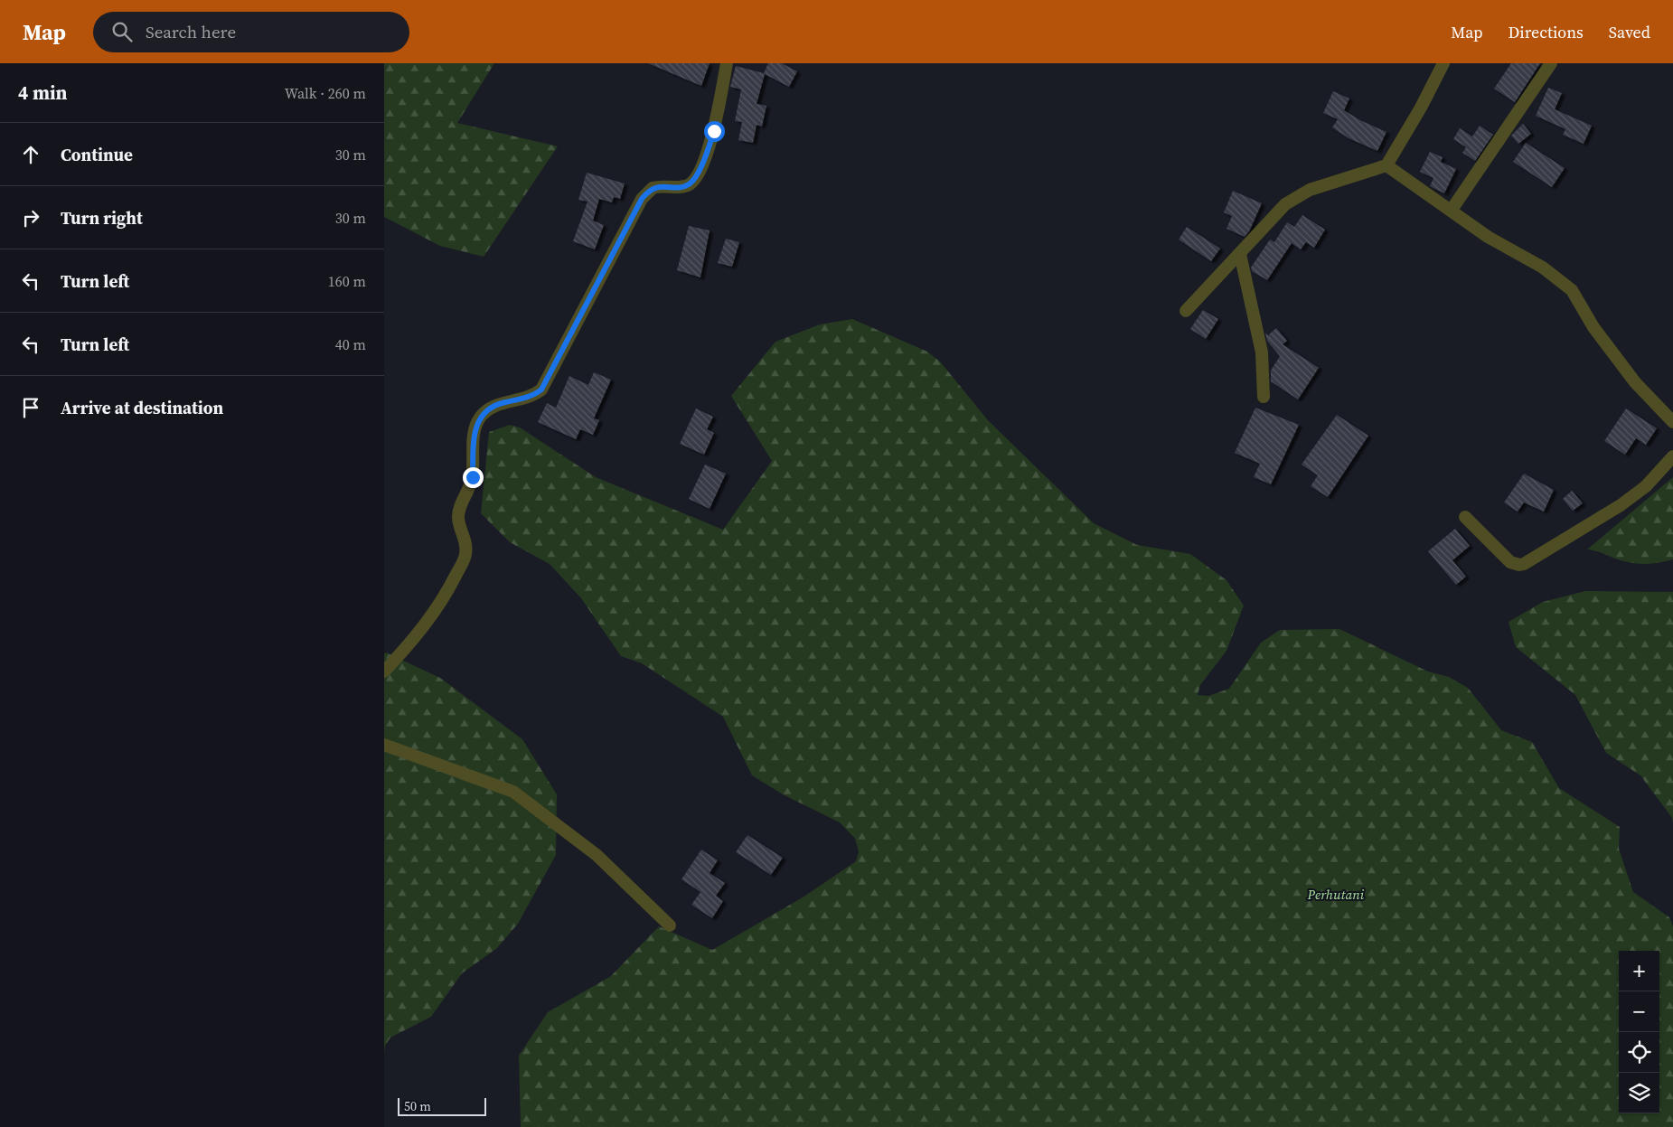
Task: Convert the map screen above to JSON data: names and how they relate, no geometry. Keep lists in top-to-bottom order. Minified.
{"parks":["Perhutani"],"scale_bar":"50 m","page":{"header":"Map","search":"Search here","nav":["Map","Directions","Saved"],"heading":["4 min","Walk · 260 m"],"list":[["Continue","30 m"],["Turn right","30 m"],["Turn left","160 m"],["Turn left","40 m"],"Arrive at destination"],"map_buttons":["+","−"],"scale":"50 m"}}
